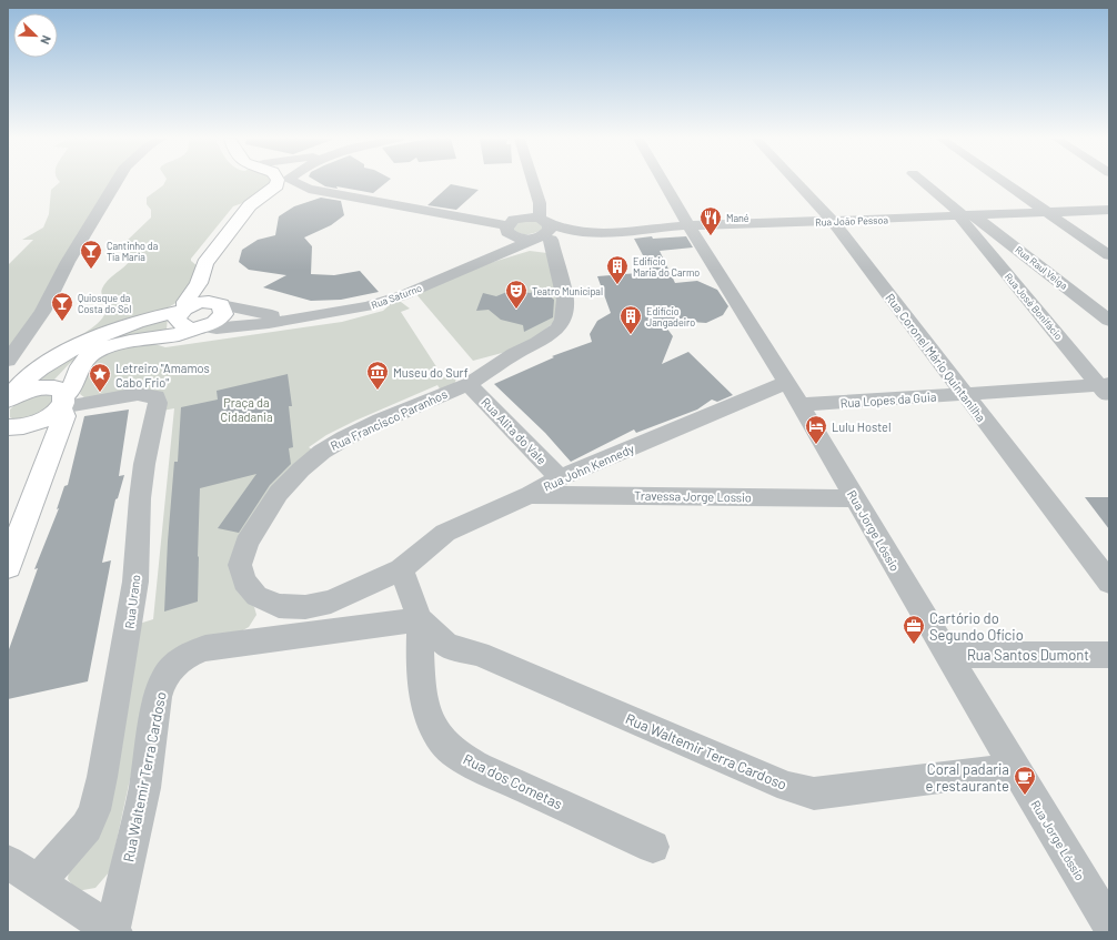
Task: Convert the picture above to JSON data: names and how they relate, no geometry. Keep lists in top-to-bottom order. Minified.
{"streets":{"street":["Rua João Pessoa","Rua Raul Veiga","Rua Saturno","Rua José Bonifácio","Rua Coronel Mário Quintanilha","Rua Lopes da Guia","Rua Francisco Paranhos","Rua Alita do Vale","Rua John Kennedy","Travessa Jorge Lossio","Rua Jorge Lóssio","Rua Urano","Rua Santos Dumont","Rua Waltemir Terra Cardoso","Rua dos Cometas"]},"crossings":[["Rua João Pessoa","Rua Raul Veiga"],["Rua João Pessoa","Rua Saturno"],["Rua João Pessoa","Rua José Bonifácio"],["Rua João Pessoa","Rua Coronel Mário Quintanilha"],["Rua João Pessoa","Rua Francisco Paranhos"],["Rua João Pessoa","Rua Jorge Lóssio"],["Rua Raul Veiga","Rua José Bonifácio"],["Rua Saturno","Rua Francisco Paranhos"],["Rua José Bonifácio","Rua Lopes da Guia"],["Rua Coronel Mário Quintanilha","Rua Lopes da Guia"],["Rua Lopes da Guia","Rua Jorge Lóssio"],["Rua Francisco Paranhos","Rua Alita do Vale"],["Rua Francisco Paranhos","Rua John Kennedy"],["Rua Francisco Paranhos","Rua Waltemir Terra Cardoso"],["Rua Alita do Vale","Rua John Kennedy"],["Rua John Kennedy","Travessa Jorge Lossio"],["Rua John Kennedy","Rua Jorge Lóssio"],["Rua John Kennedy","Rua Waltemir Terra Cardoso"],["Travessa Jorge Lossio","Rua Jorge Lóssio"],["Rua Jorge Lóssio","Rua Santos Dumont"],["Rua Jorge Lóssio","Rua Waltemir Terra Cardoso"],["Rua Waltemir Terra Cardoso","Rua dos Cometas"]],"parks":["Praça da Cidadania"],"places":{"restaurant":["Mané"],"bar":["Cantinho da Tia Maria","Quiosque da Costa do Sol"],"building":["Edifício Maria do Carmo","Edifício Jangadeiro"],"theatre":["Teatro Municipal"],"museum":["Museu do Surf"],"place":["Letreiro \"Amamos Cabo Frio\""],"hotel":["Lulu Hostel"],"office":["Cartório do Segundo Ofício"],"cafe":["Coral padaria e restaurante"]},"north":"bottom right"}
